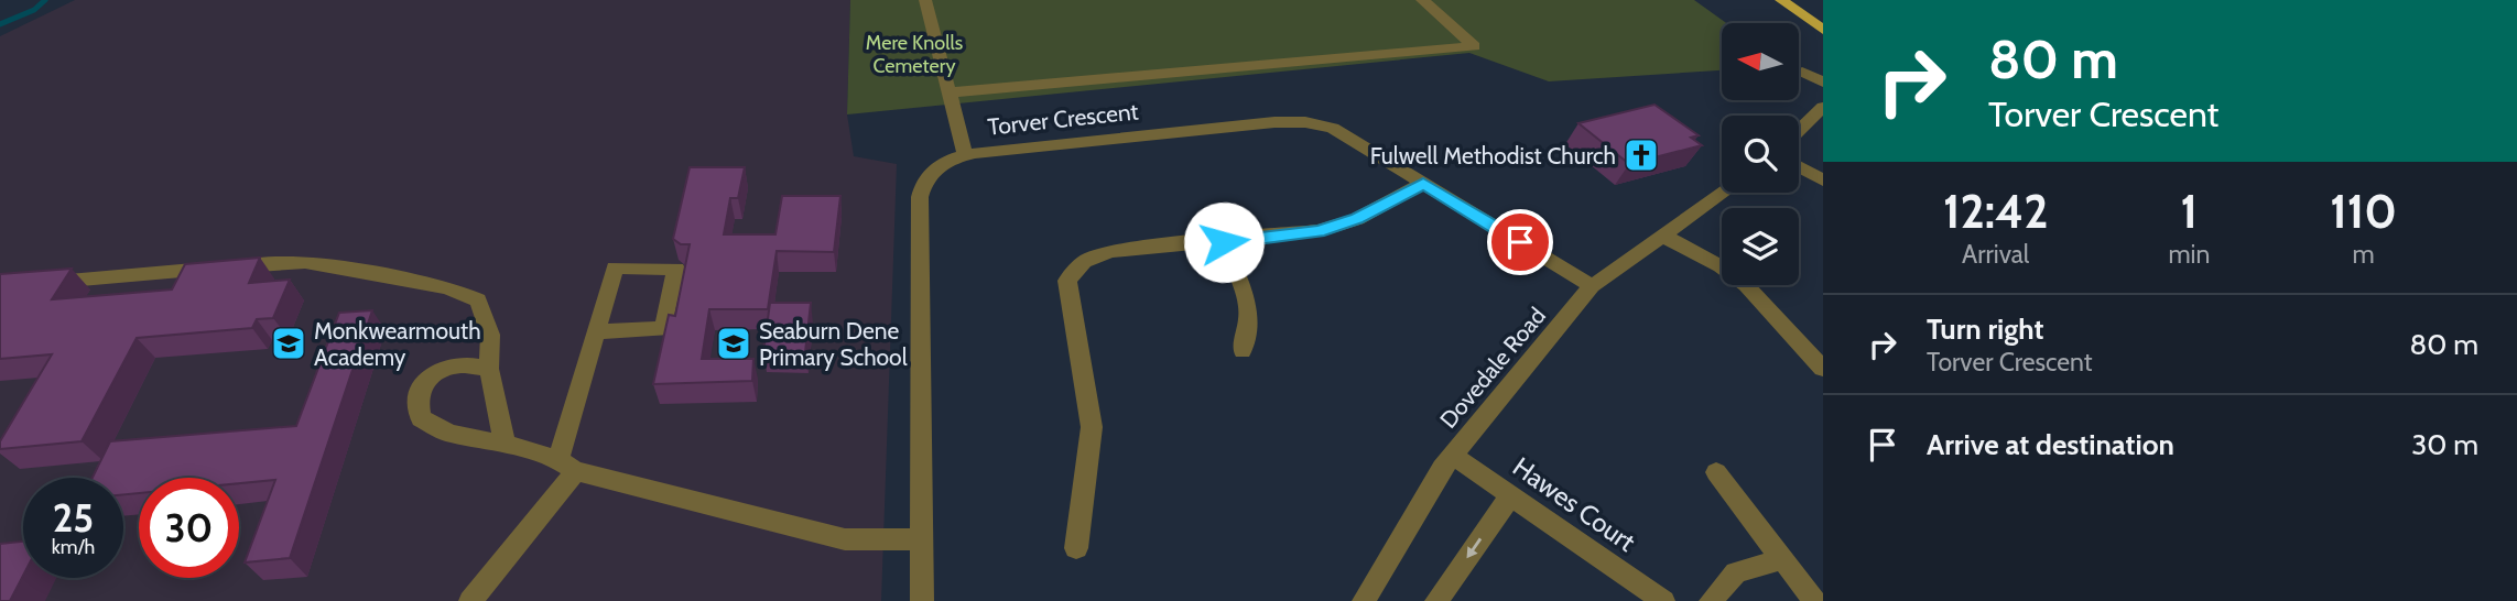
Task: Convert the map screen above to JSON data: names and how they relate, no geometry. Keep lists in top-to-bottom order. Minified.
{"streets":{"street":["Torver Crescent","Dovedale Road","Hawes Court"]},"crossings":[["Torver Crescent","Dovedale Road"],["Dovedale Road","Hawes Court"]],"parks":["Mere Knolls Cemetery"],"places":{"church":["Fulwell Methodist Church"],"school or university":["Monkwearmouth Academy","Seaburn Dene Primary School"]},"north":"left","page":{"turn":["80 m","Torver Crescent"],"eta":["12:42","Arrival","1","min","110","m"],"list":[{"name":"Turn right","note":"Torver Crescent","value":"80 m"},{"name":"Arrive at destination","value":"30 m"}],"speed":"25 km/h","limit":"30"}}
